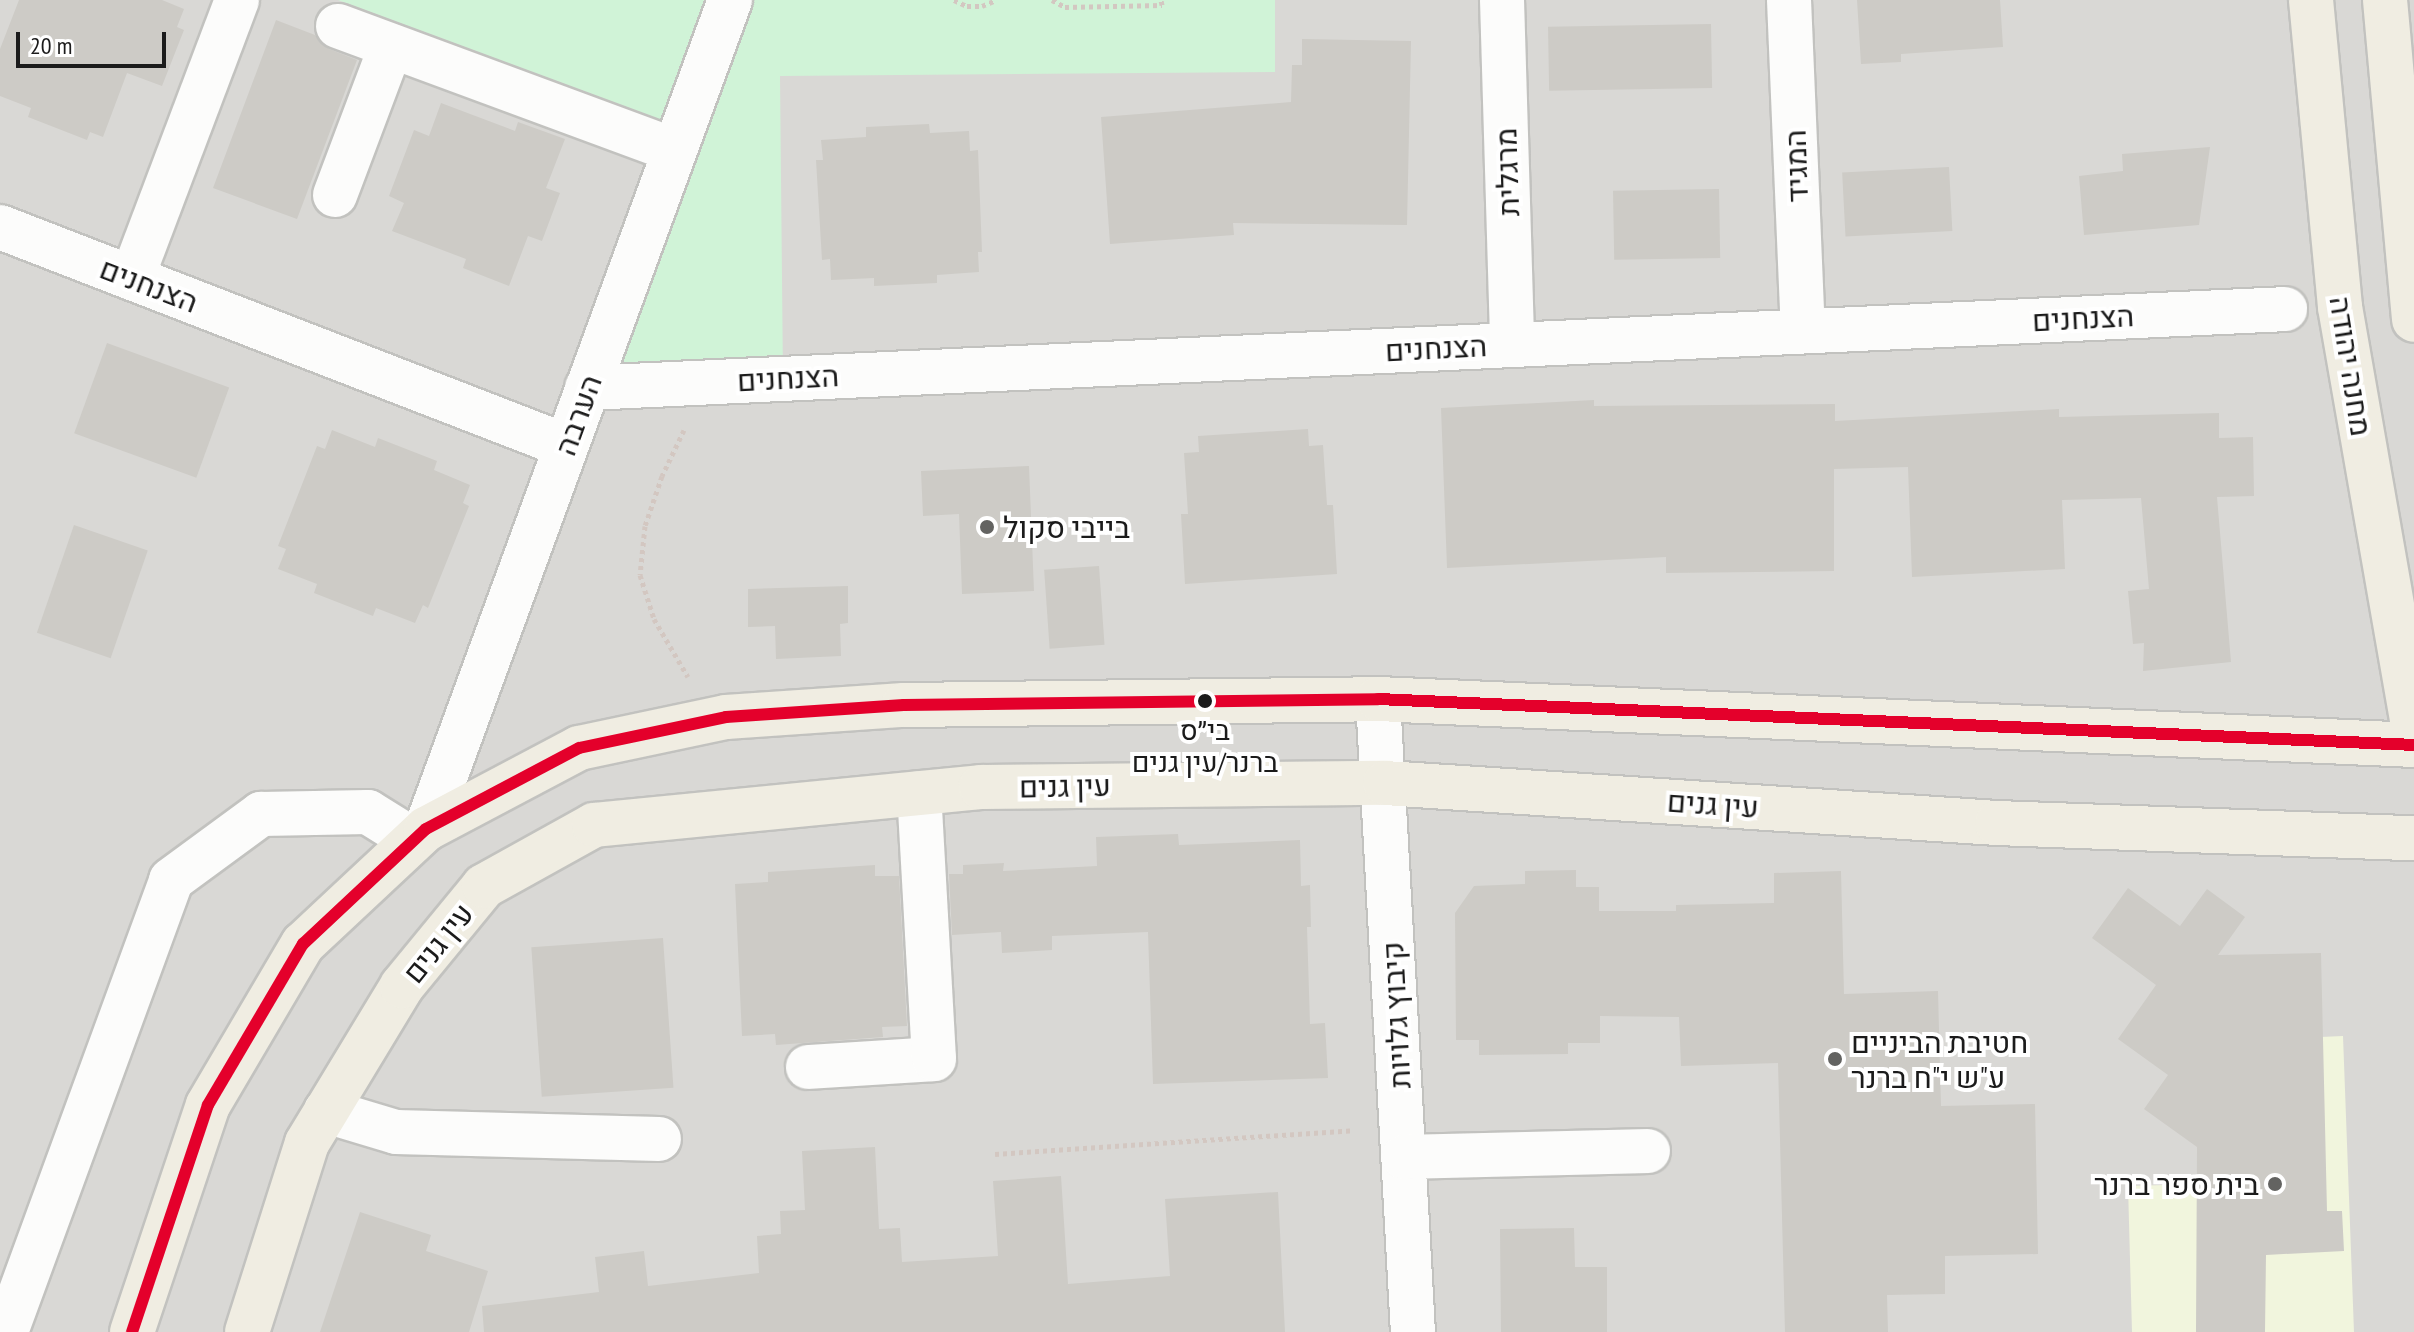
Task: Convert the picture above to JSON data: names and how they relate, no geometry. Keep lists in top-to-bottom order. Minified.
{"streets":{"main road":["מחנה יהודה","עין גנים"],"street":["המגיד","מרגלית","הצנחנים","הערבה","קיבוץ גלויות"]},"crossings":[["המגיד","הצנחנים"],["מרגלית","הצנחנים"],["הצנחנים","הערבה"],["עין גנים","קיבוץ גלויות"]],"places":["בייבי סקול","בי״ס ברנר/עין גנים","חטיבת הביניים ע\"ש י\"ח ברנר","בית ספר ברנר"],"scale_bar":"20 m"}
